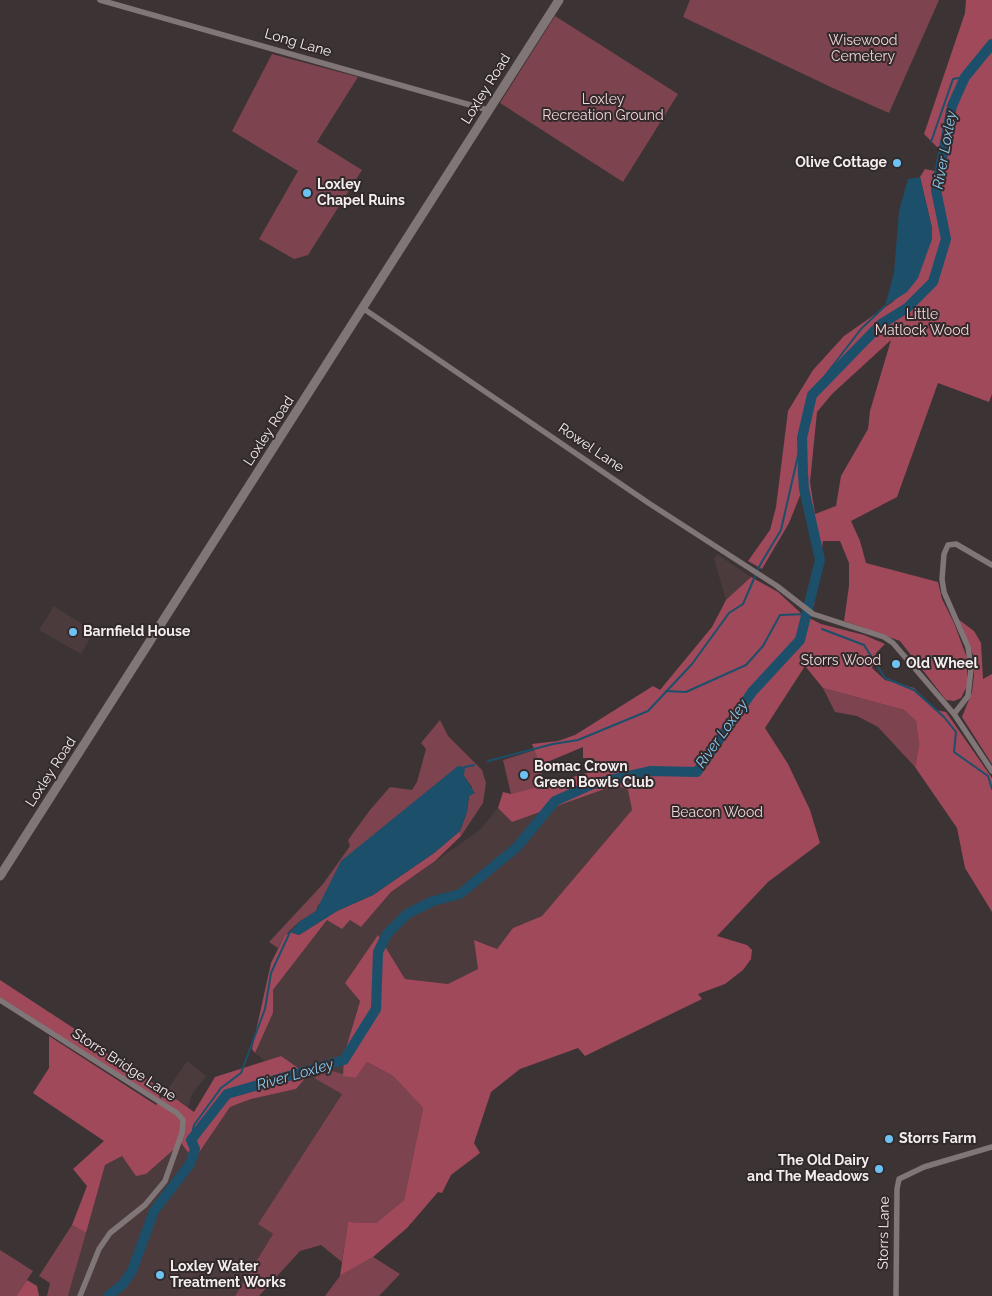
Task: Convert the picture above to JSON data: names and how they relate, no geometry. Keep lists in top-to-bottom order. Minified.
{"streets":{"main road":["Loxley Road"],"street":["Long Lane","Rowel Lane","Storrs Bridge Lane","Storrs Lane"]},"crossings":[["Long Lane","Loxley Road"],["Loxley Road","Rowel Lane"]],"water":["River Loxley"],"parks":["Wisewood Cemetery","Loxley Recreation Ground","Little Matlock Wood","Storrs Wood","Beacon Wood"],"places":["Olive Cottage","Loxley Chapel Ruins","Barnfield House","Old Wheel","Bomac Crown Green Bowls Club","Storrs Farm","The Old Dairy and The Meadows","Loxley Water Treatment Works"]}
